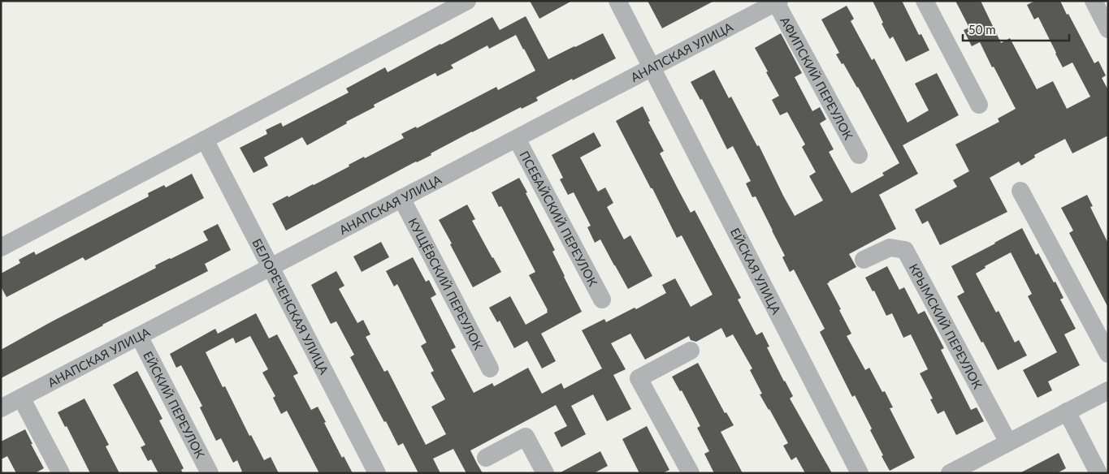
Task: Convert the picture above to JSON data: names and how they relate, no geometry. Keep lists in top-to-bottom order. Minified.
{"streets":{"street":["АНАПСКАЯ УЛИЦА","АФИПСКИЙ ПЕРЕУЛОК","ПСЕБАЙСКИЙ ПЕРЕУЛОК","ЕЙСКАЯ УЛИЦА","КУЩЁВСКИЙ ПЕРЕУЛОК","БЕЛОРЕЧЕНСКАЯ УЛИЦА","КРЫМСКИЙ ПЕРЕУЛОК","ЕЙСКИЙ ПЕРЕУЛОК"]},"crossings":[["АНАПСКАЯ УЛИЦА","АФИПСКИЙ ПЕРЕУЛОК"],["АНАПСКАЯ УЛИЦА","ПСЕБАЙСКИЙ ПЕРЕУЛОК"],["АНАПСКАЯ УЛИЦА","ЕЙСКАЯ УЛИЦА"],["АНАПСКАЯ УЛИЦА","КУЩЁВСКИЙ ПЕРЕУЛОК"],["АНАПСКАЯ УЛИЦА","БЕЛОРЕЧЕНСКАЯ УЛИЦА"],["АНАПСКАЯ УЛИЦА","ЕЙСКИЙ ПЕРЕУЛОК"]],"scale_bar":"50 m"}
